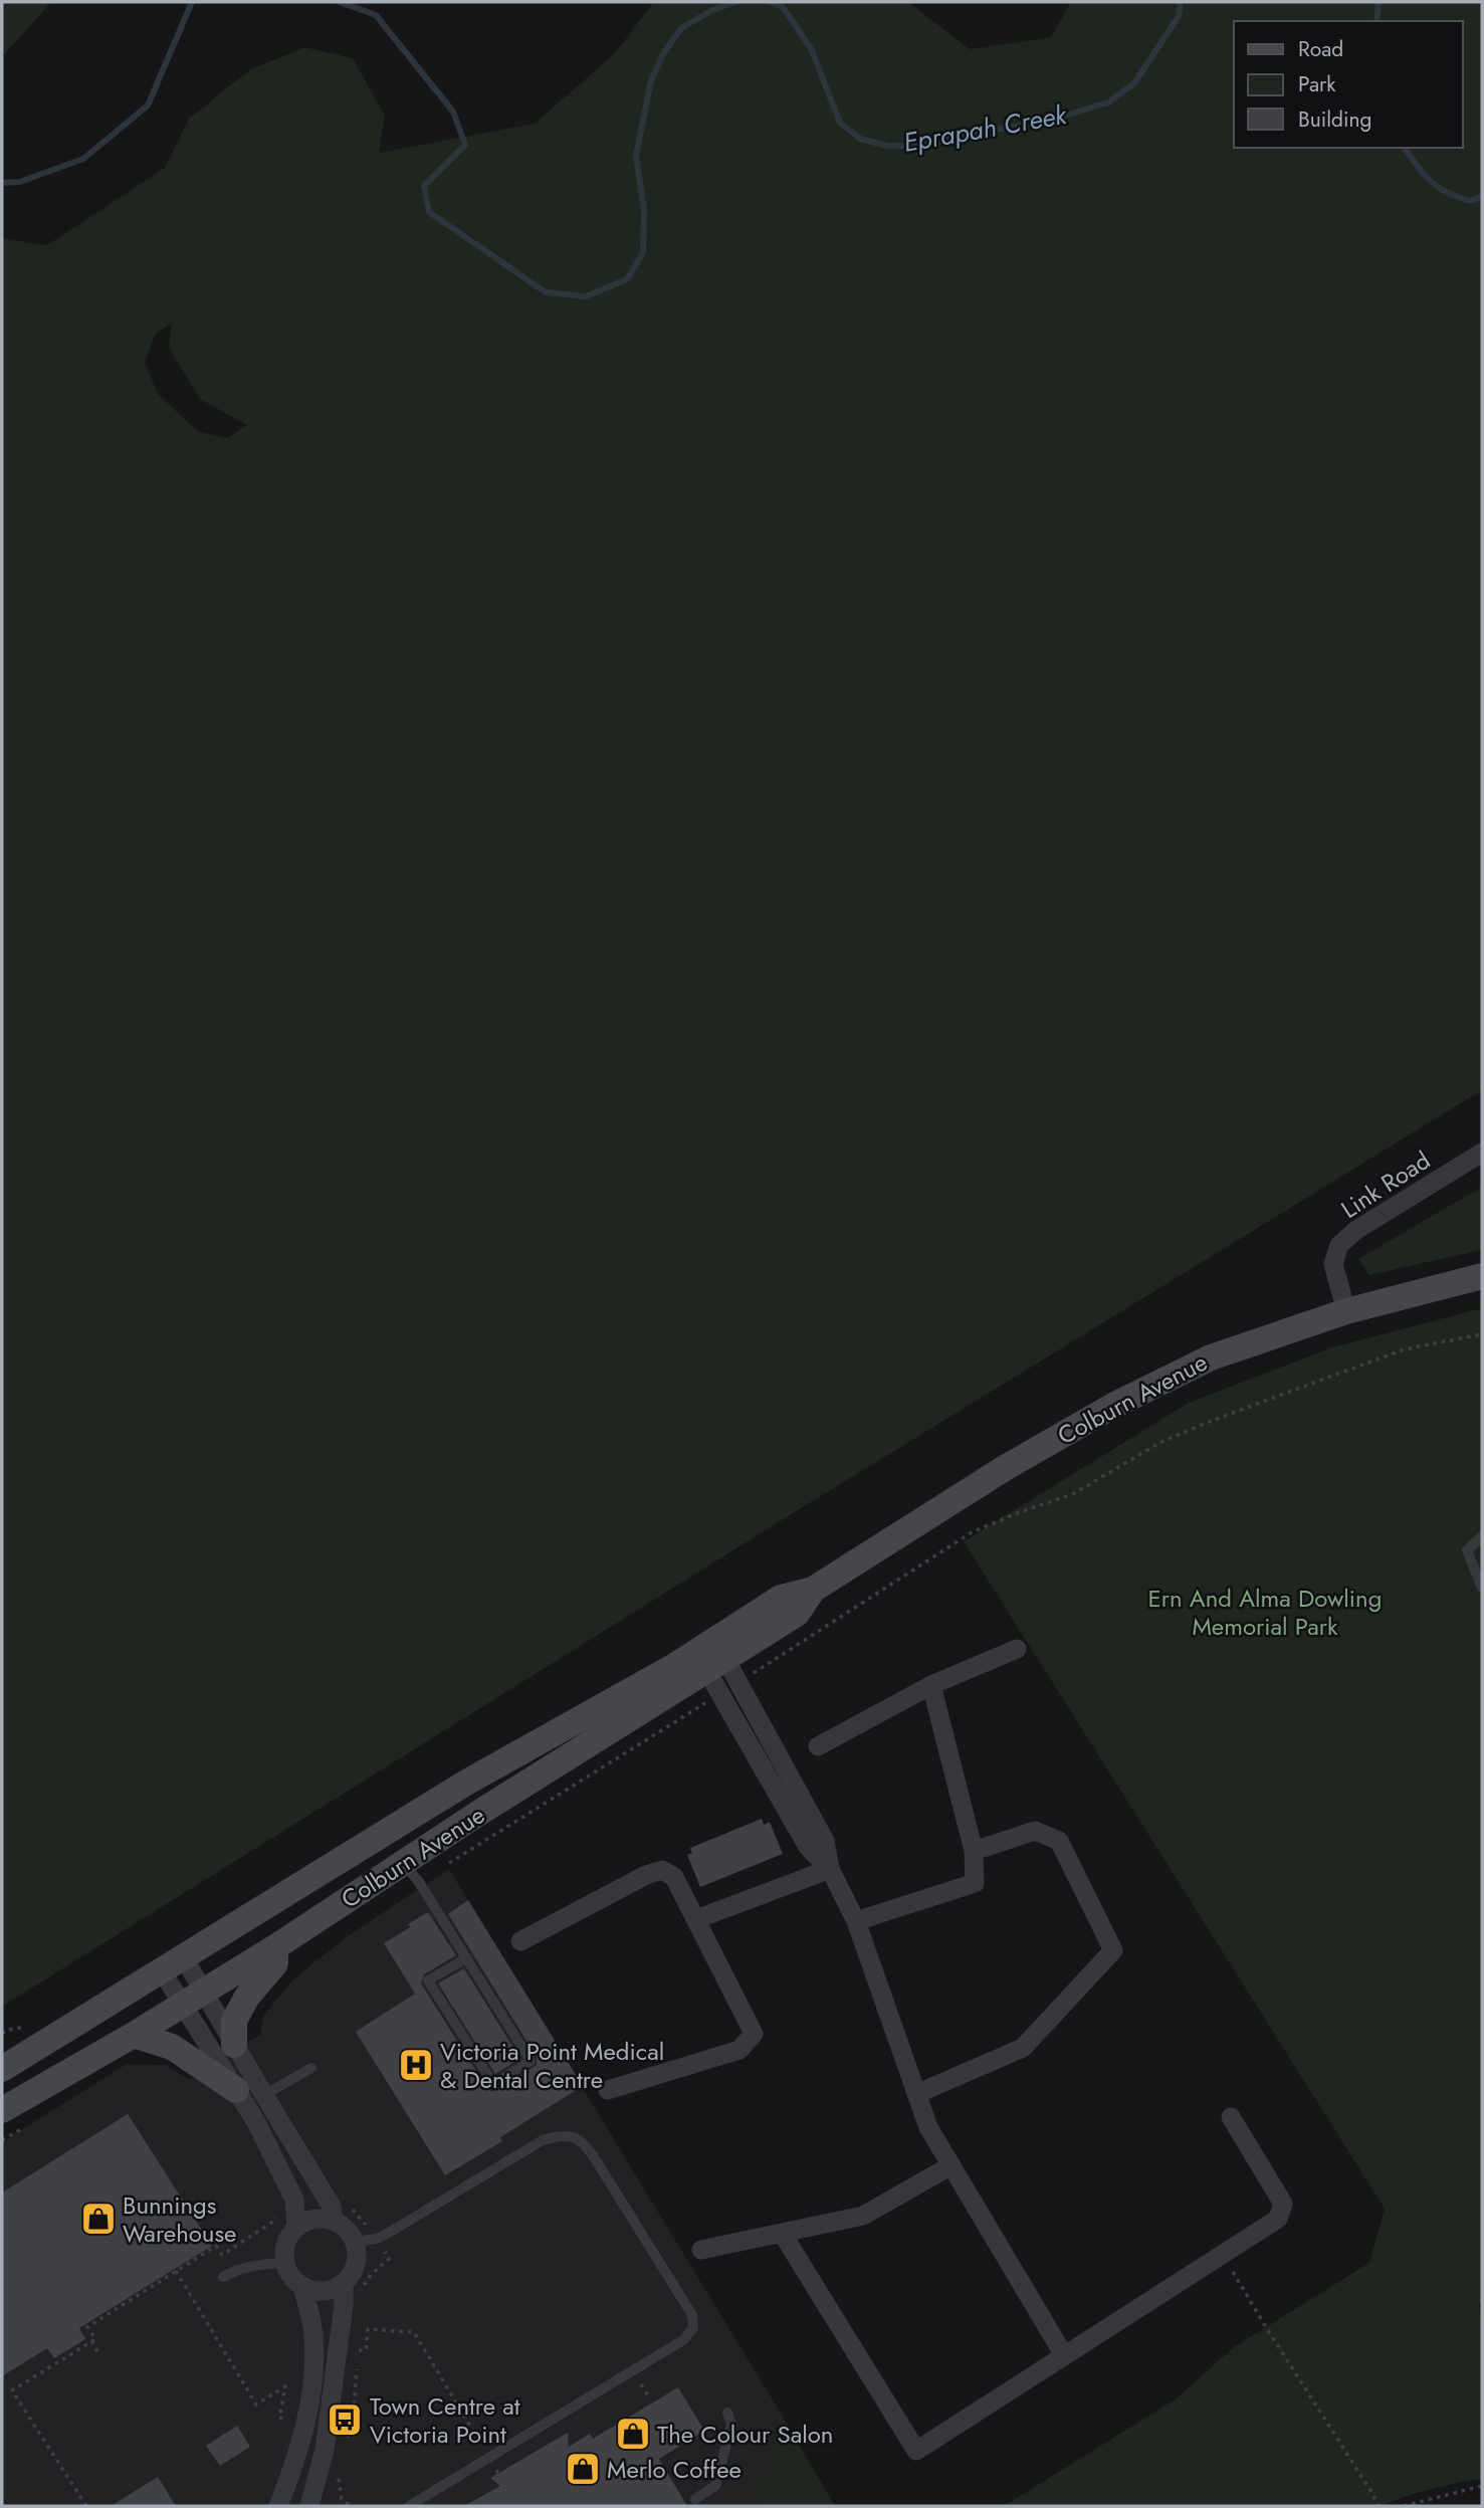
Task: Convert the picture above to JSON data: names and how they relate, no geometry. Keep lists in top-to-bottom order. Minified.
{"streets":{"main road":["Colburn Avenue"],"street":["Link Road"]},"crossings":[["Link Road","Colburn Avenue"]],"water":["Eprapah Creek"],"parks":["Ern And Alma Dowling Memorial Park"],"places":{"hospital":["Victoria Point Medical & Dental Centre"],"shop":["Bunnings Warehouse","The Colour Salon","Merlo Coffee"],"bus stop":["Town Centre at Victoria Point"]},"legend":["Road","Park","Building"]}
